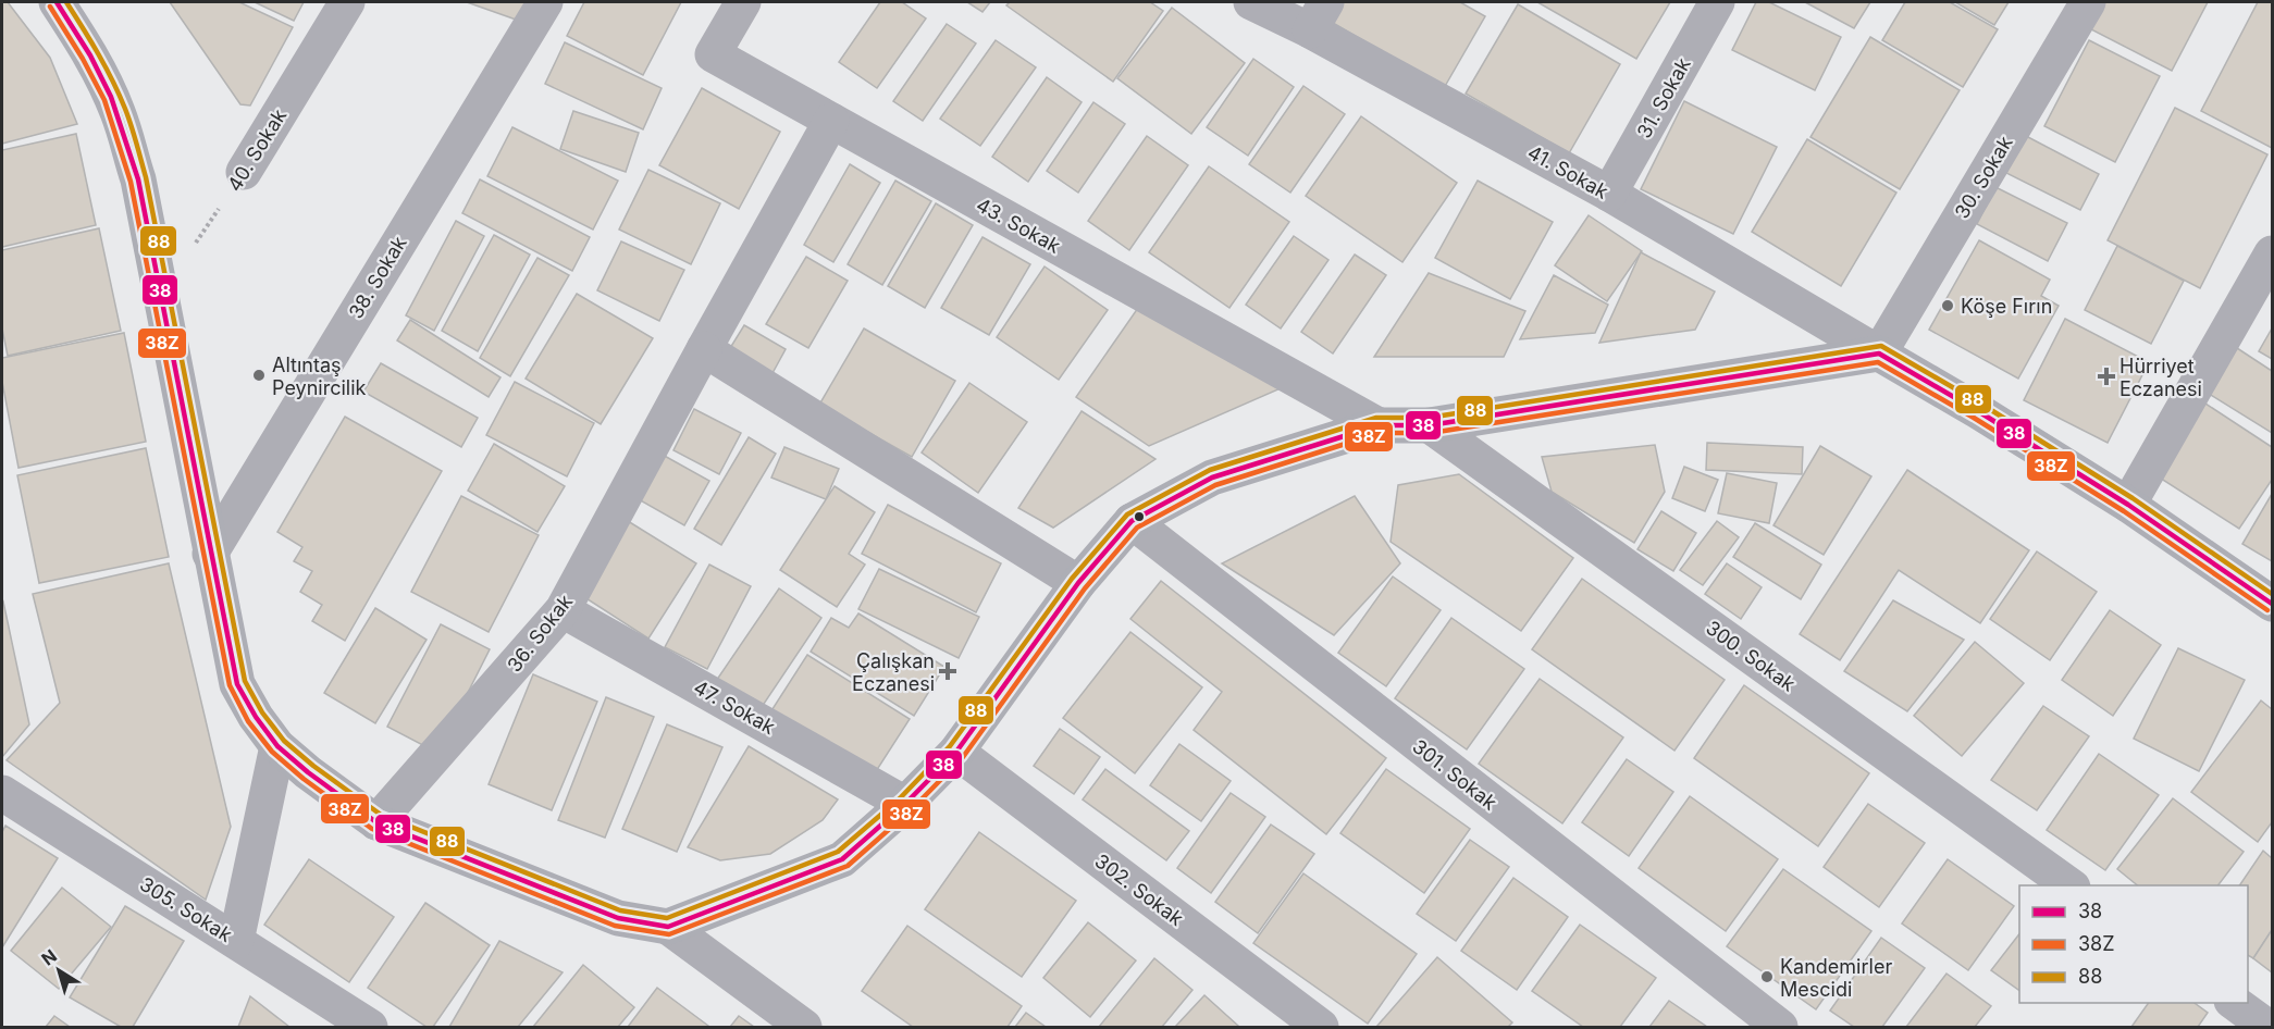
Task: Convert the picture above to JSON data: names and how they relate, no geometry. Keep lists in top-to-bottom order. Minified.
{"streets":{"street":["31. Sokak","40. Sokak","41. Sokak","30. Sokak","43. Sokak","38. Sokak","36. Sokak","300. Sokak","47. Sokak","301. Sokak","302. Sokak","305. Sokak"]},"crossings":[["31. Sokak","41. Sokak"],["41. Sokak","30. Sokak"],["43. Sokak","36. Sokak"],["36. Sokak","47. Sokak"]],"places":{"other":["Köşe Fırın","Altıntaş Peynircilik","Kandemirler Mescidi"],"health":["Hürriyet Eczanesi","Çalışkan Eczanesi"]},"lines":["transit line 38","transit line 88","transit line 38Z"],"legend":["38","38Z","88"],"north":"top left"}
